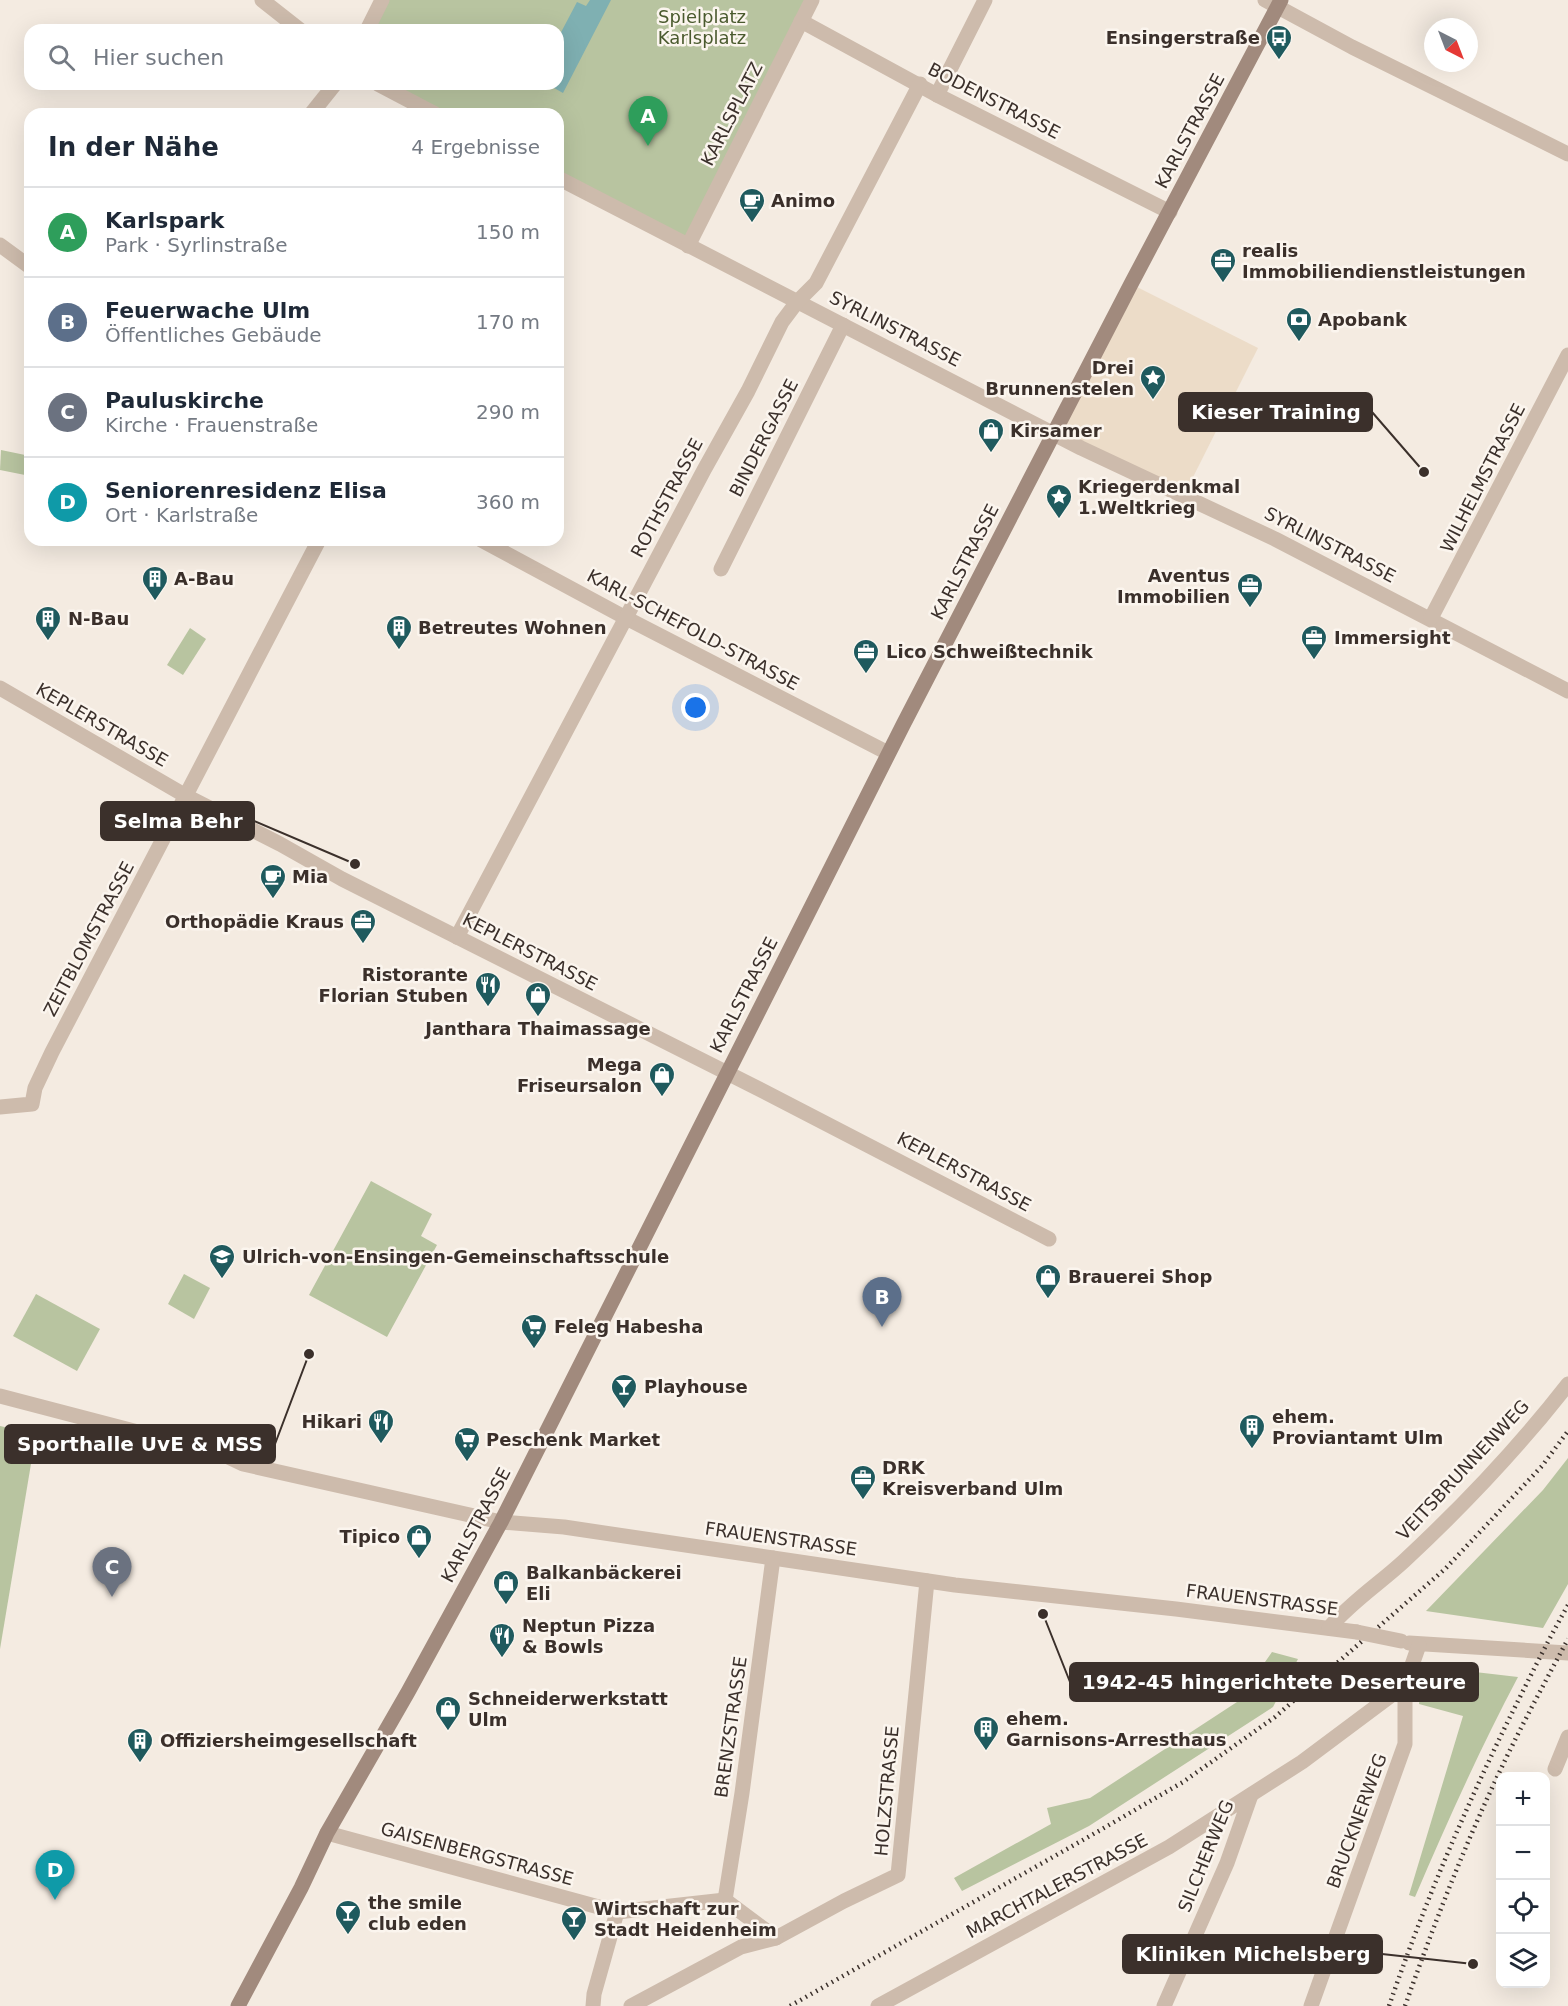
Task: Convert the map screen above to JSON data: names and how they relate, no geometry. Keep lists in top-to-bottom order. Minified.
{"streets":{"main road":["KARLSTRASSE"],"street":["BODENSTRASSE","KARLSPLATZ","SYRLINSTRASSE","BINDERGASSE","WILHELMSTRASSE","ROTHSTRASSE","KARL-SCHEFOLD-STRASSE","KEPLERSTRASSE","ZEITBLOMSTRASSE","VEITSBRUNNENWEG","FRAUENSTRASSE","BRENZSTRASSE","HOLZSTRASSE","BRUCKNERWEG","GAISENBERGSTRASSE","SILCHERWEG","MARCHTALERSTRASSE"]},"crossings":[["BODENSTRASSE","KARLSPLATZ"],["BODENSTRASSE","KARLSTRASSE"],["BODENSTRASSE","ROTHSTRASSE"],["KARLSPLATZ","SYRLINSTRASSE"],["KARLSTRASSE","SYRLINSTRASSE"],["KARLSTRASSE","KARL-SCHEFOLD-STRASSE"],["KARLSTRASSE","KEPLERSTRASSE"],["KARLSTRASSE","FRAUENSTRASSE"],["KARLSTRASSE","GAISENBERGSTRASSE"],["SYRLINSTRASSE","BINDERGASSE"],["SYRLINSTRASSE","WILHELMSTRASSE"],["SYRLINSTRASSE","ROTHSTRASSE"],["ROTHSTRASSE","KARL-SCHEFOLD-STRASSE"],["ROTHSTRASSE","KEPLERSTRASSE"],["KEPLERSTRASSE","ZEITBLOMSTRASSE"],["VEITSBRUNNENWEG","FRAUENSTRASSE"],["FRAUENSTRASSE","BRENZSTRASSE"],["FRAUENSTRASSE","HOLZSTRASSE"],["FRAUENSTRASSE","BRUCKNERWEG"],["BRENZSTRASSE","GAISENBERGSTRASSE"],["BRUCKNERWEG","SILCHERWEG"],["SILCHERWEG","MARCHTALERSTRASSE"]],"parks":["Spielplatz Karlsplatz"],"places":{"bus stop":["Ensingerstraße"],"cafe":["Animo","Mia"],"office":["realis Immobiliendienstleistungen","Aventus Immobilien","Immersight","Lico Schweißtechnik","Orthopädie Kraus","DRK Kreisverband Ulm"],"bank":["Apobank"],"place":["Drei Brunnenstelen","Kriegerdenkmal 1.Weltkrieg"],"shop":["Kirsamer","Janthara Thaimassage","Mega Friseursalon","Brauerei Shop","Tipico","Balkanbäckerei Eli","Schneiderwerkstatt Ulm"],"other":["Kieser Training","Selma Behr","Sporthalle UvE & MSS","1942-45 hingerichtete Deserteure","Kliniken Michelsberg"],"building":["A-Bau","N-Bau","Betreutes Wohnen","ehem. Proviantamt Ulm","ehem. Garnisons-Arresthaus","Offiziersheimgesellschaft"],"restaurant":["Ristorante Florian Stuben","Hikari","Neptun Pizza & Bowls"],"school or university":["Ulrich-von-Ensingen-Gemeinschaftsschule"],"supermarket":["Feleg Habesha","Peschenk Market"],"bar":["Playhouse","the smile club eden","Wirtschaft zur Stadt Heidenheim"]},"north":"bottom right","page":{"search":"Hier suchen","pins":["A","B","C","D"],"heading":["In der Nähe","4 Ergebnisse"],"list":[{"mark":"A","name":"Karlspark","note":"Park · Syrlinstraße","value":"150 m"},{"mark":"B","name":"Feuerwache Ulm","note":"Öffentliches Gebäude","value":"170 m"},{"mark":"C","name":"Pauluskirche","note":"Kirche · Frauenstraße","value":"290 m"},{"mark":"D","name":"Seniorenresidenz Elisa","note":"Ort · Karlstraße","value":"360 m"}],"map_buttons":["+","−"]}}
